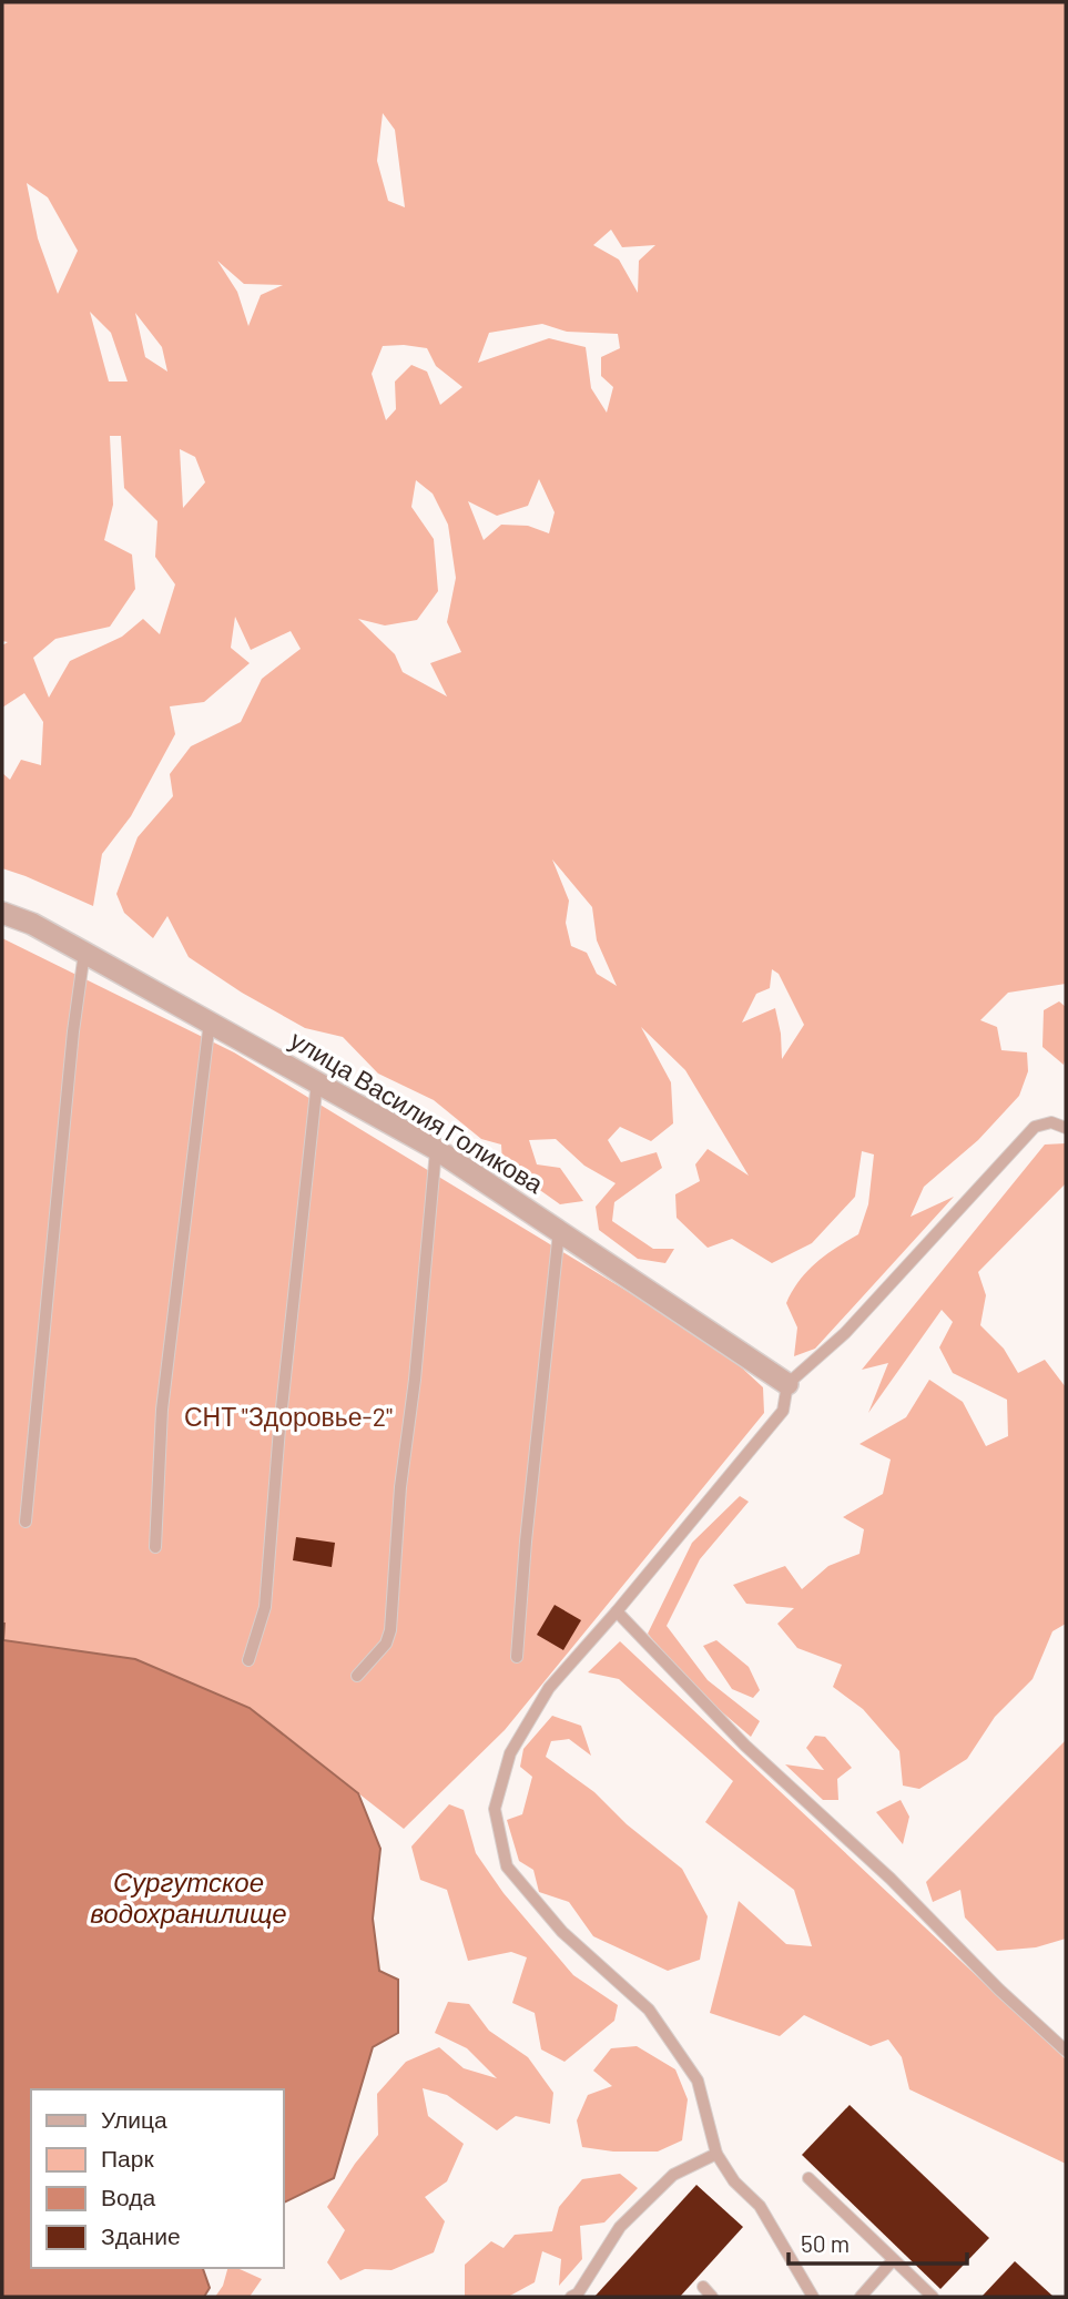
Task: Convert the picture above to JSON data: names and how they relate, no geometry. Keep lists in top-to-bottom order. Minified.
{"streets":{"street":["улица Василия Голикова"]},"water":["Сургутское водохранилище"],"parks":["СНТ \"Здоровье-2\""],"legend":["Улица","Парк","Вода","Здание"],"scale_bar":"50 m"}
